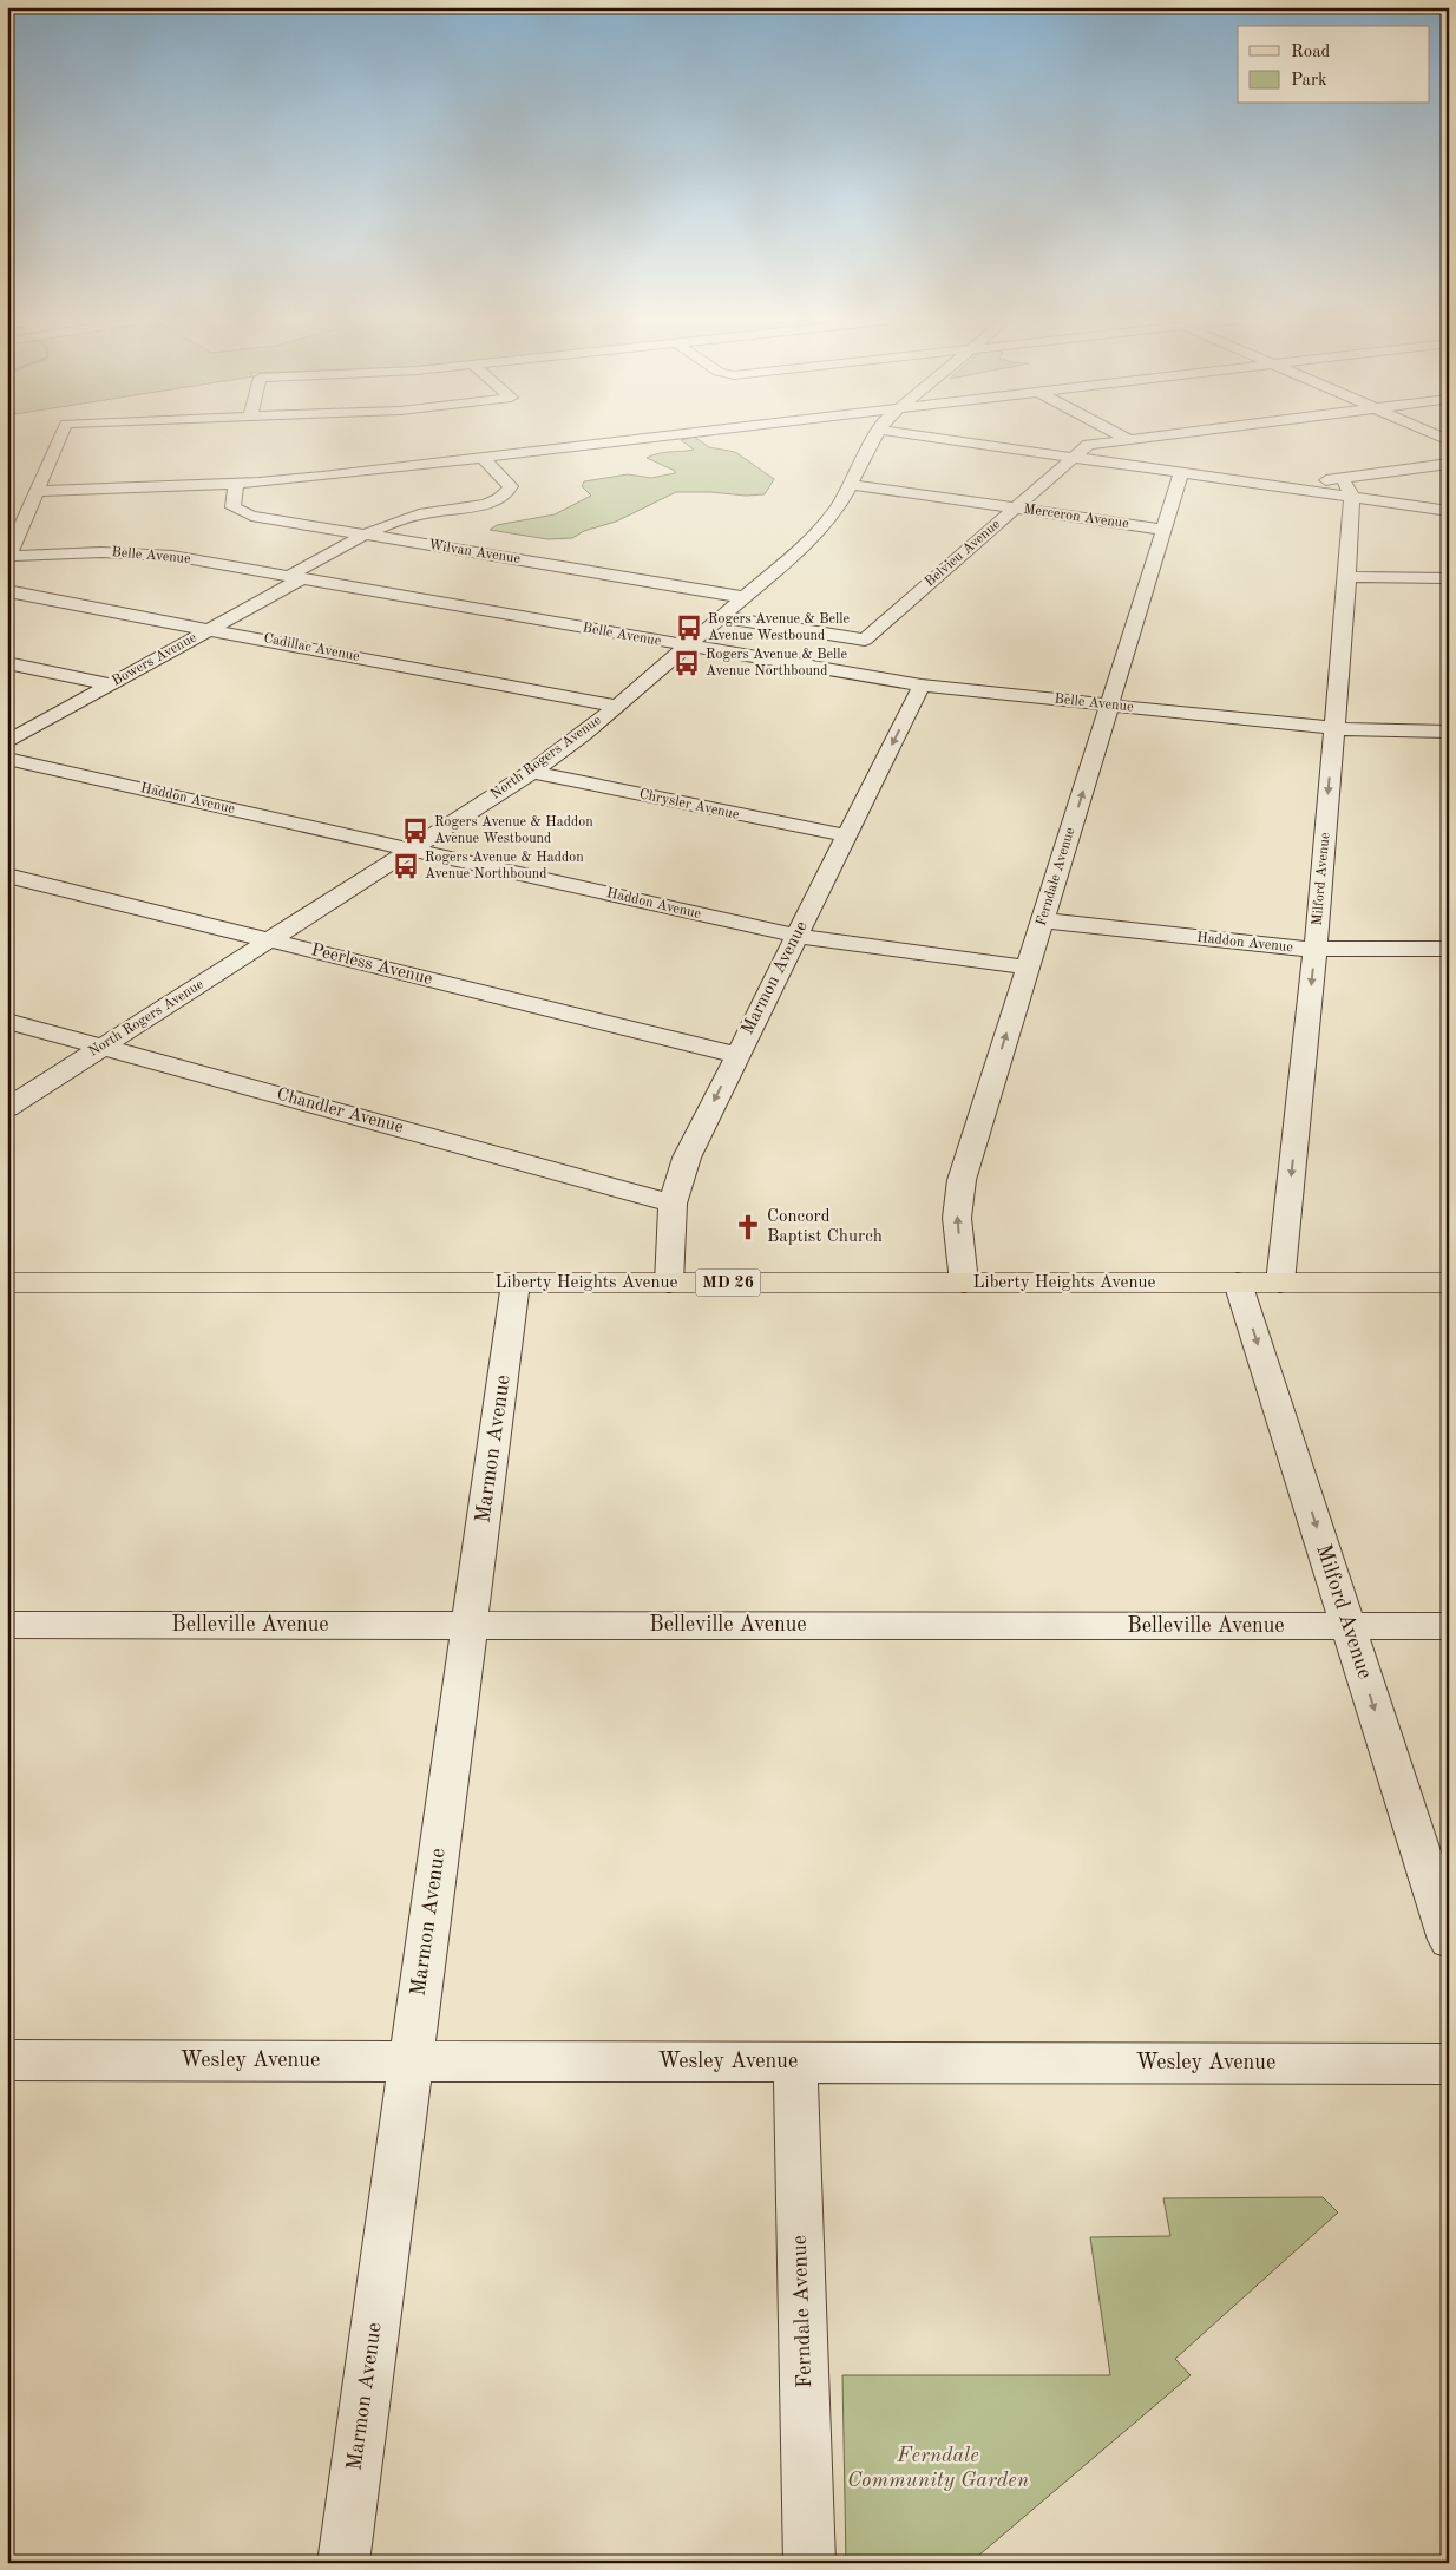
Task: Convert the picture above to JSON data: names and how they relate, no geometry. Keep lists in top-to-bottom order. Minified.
{"streets":{"main road":["Liberty Heights Avenue","MD 26"],"street":["Merceron Avenue","Wilvan Avenue","Belvieu Avenue","Belle Avenue","Cadillac Avenue","Bowers Avenue","North Rogers Avenue","Haddon Avenue","Chrysler Avenue","Ferndale Avenue","Milford Avenue","Peerless Avenue","Marmon Avenue","Chandler Avenue","Belleville Avenue","Wesley Avenue"]},"crossings":[["Merceron Avenue","Belvieu Avenue"],["Merceron Avenue","North Rogers Avenue"],["Merceron Avenue","Ferndale Avenue"],["Wilvan Avenue","Bowers Avenue"],["Wilvan Avenue","North Rogers Avenue"],["Belvieu Avenue","North Rogers Avenue"],["Belle Avenue","Bowers Avenue"],["Belle Avenue","North Rogers Avenue"],["Belle Avenue","Ferndale Avenue"],["Belle Avenue","Milford Avenue"],["Belle Avenue","Marmon Avenue"],["Cadillac Avenue","Bowers Avenue"],["Cadillac Avenue","North Rogers Avenue"],["North Rogers Avenue","Haddon Avenue"],["North Rogers Avenue","Chrysler Avenue"],["North Rogers Avenue","Peerless Avenue"],["North Rogers Avenue","Chandler Avenue"],["Haddon Avenue","Ferndale Avenue"],["Haddon Avenue","Milford Avenue"],["Haddon Avenue","Marmon Avenue"],["Chrysler Avenue","Marmon Avenue"],["Ferndale Avenue","Liberty Heights Avenue"],["Ferndale Avenue","Wesley Avenue"],["Milford Avenue","Liberty Heights Avenue"],["Milford Avenue","Belleville Avenue"],["Peerless Avenue","Marmon Avenue"],["Marmon Avenue","Chandler Avenue"],["Marmon Avenue","Liberty Heights Avenue"],["Marmon Avenue","Belleville Avenue"],["Marmon Avenue","Wesley Avenue"]],"one_way":["Ferndale Avenue","Milford Avenue"],"parks":["Ferndale Community Garden"],"places":{"bus stop":["Rogers Avenue & Belle Avenue Westbound","Rogers Avenue & Belle Avenue Northbound","Rogers Avenue & Haddon Avenue Westbound","Rogers Avenue & Haddon Avenue Northbound"],"church":["Concord Baptist Church"]},"legend":["Road","Park"]}
